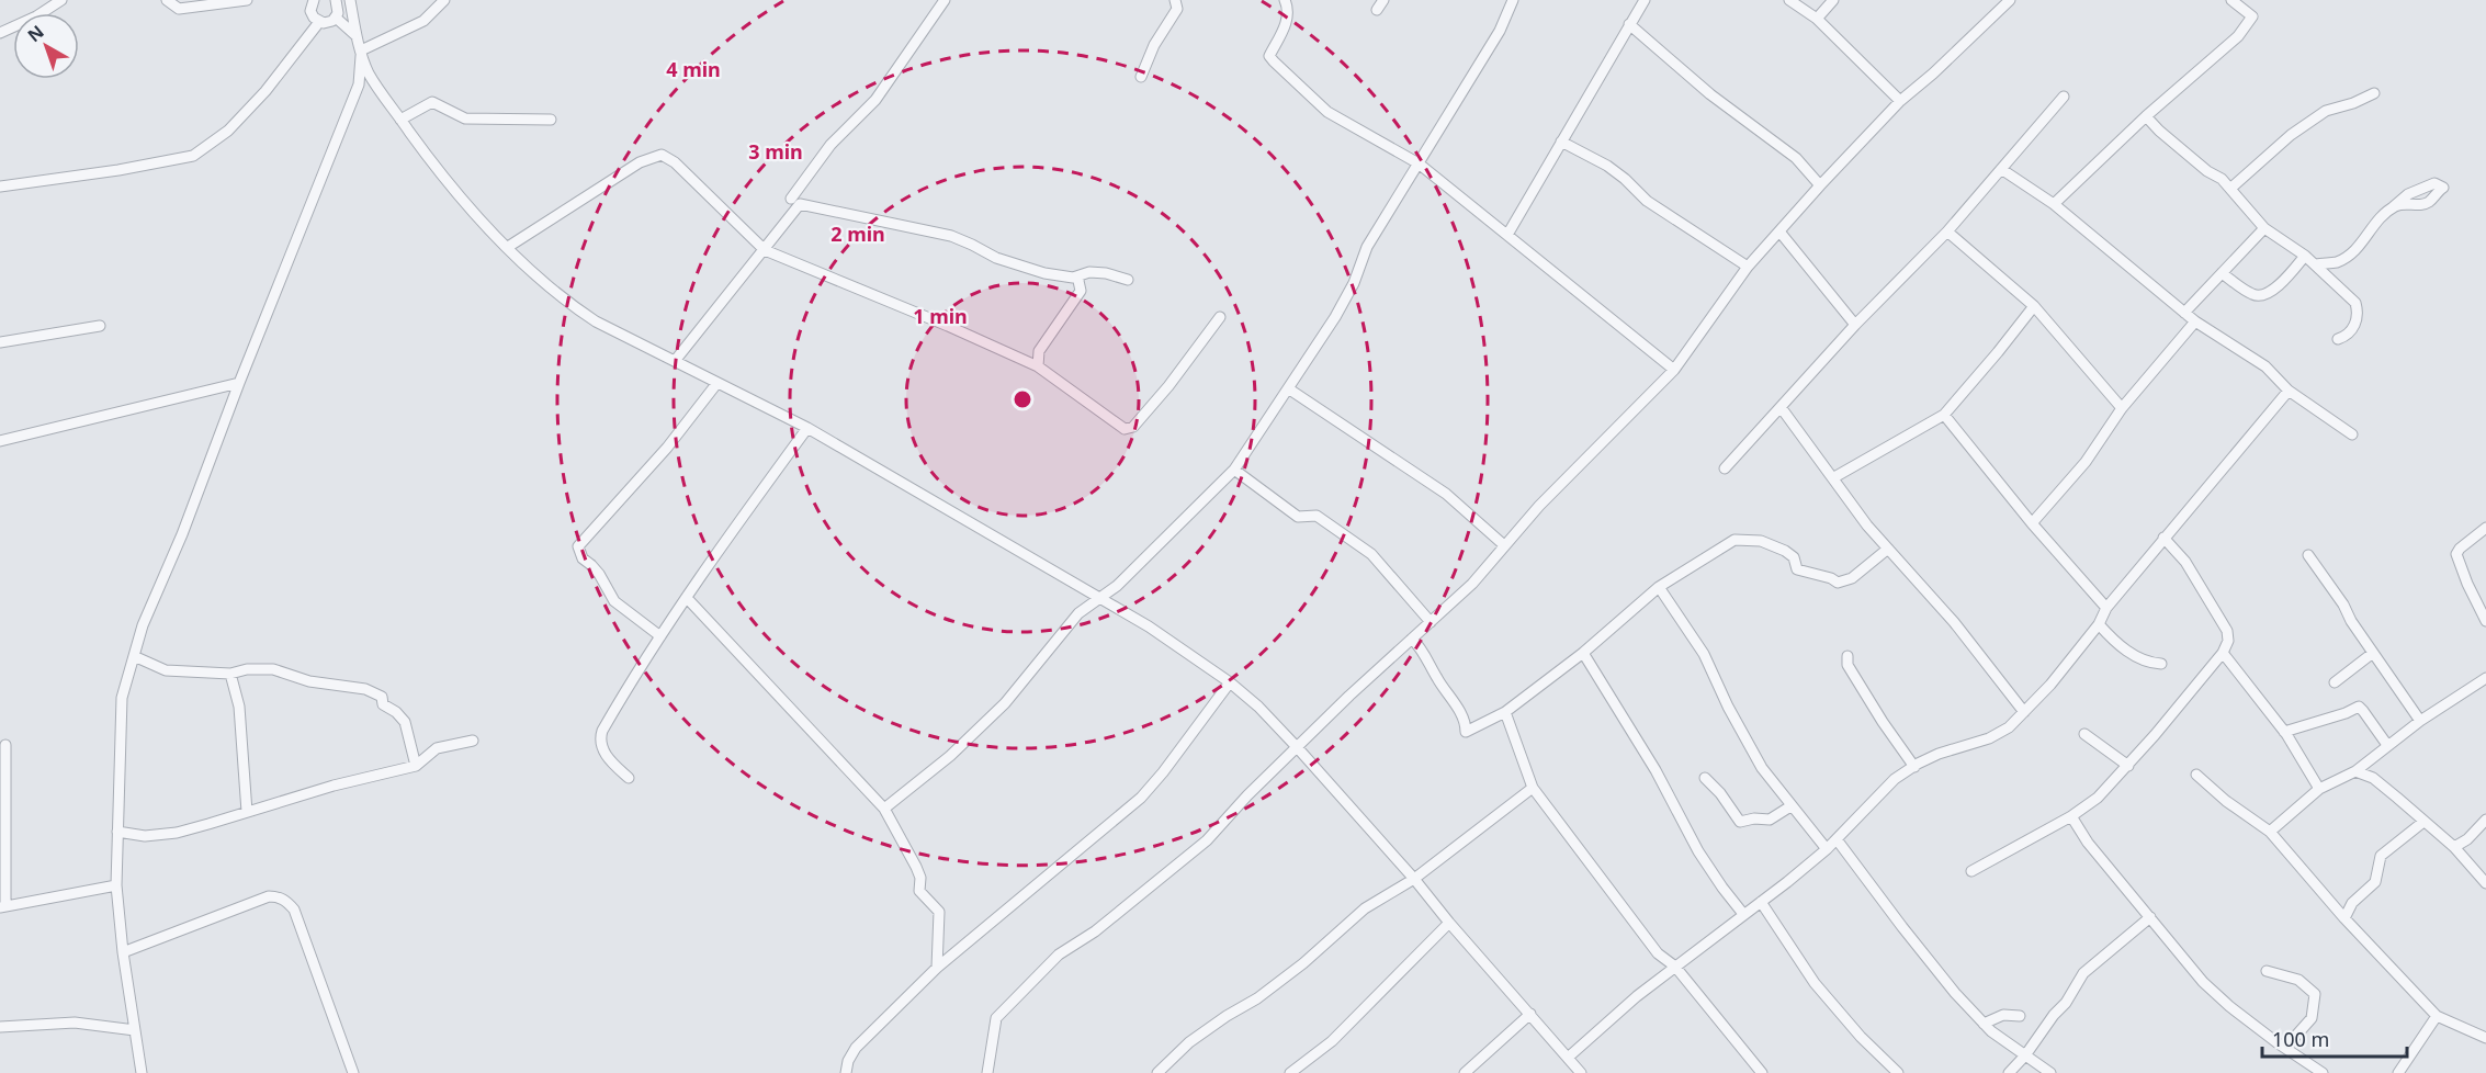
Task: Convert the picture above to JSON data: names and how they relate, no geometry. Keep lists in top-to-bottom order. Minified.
{"scale_bar":"100 m","north":"top left","rings":["4 min","3 min","2 min","1 min"]}
